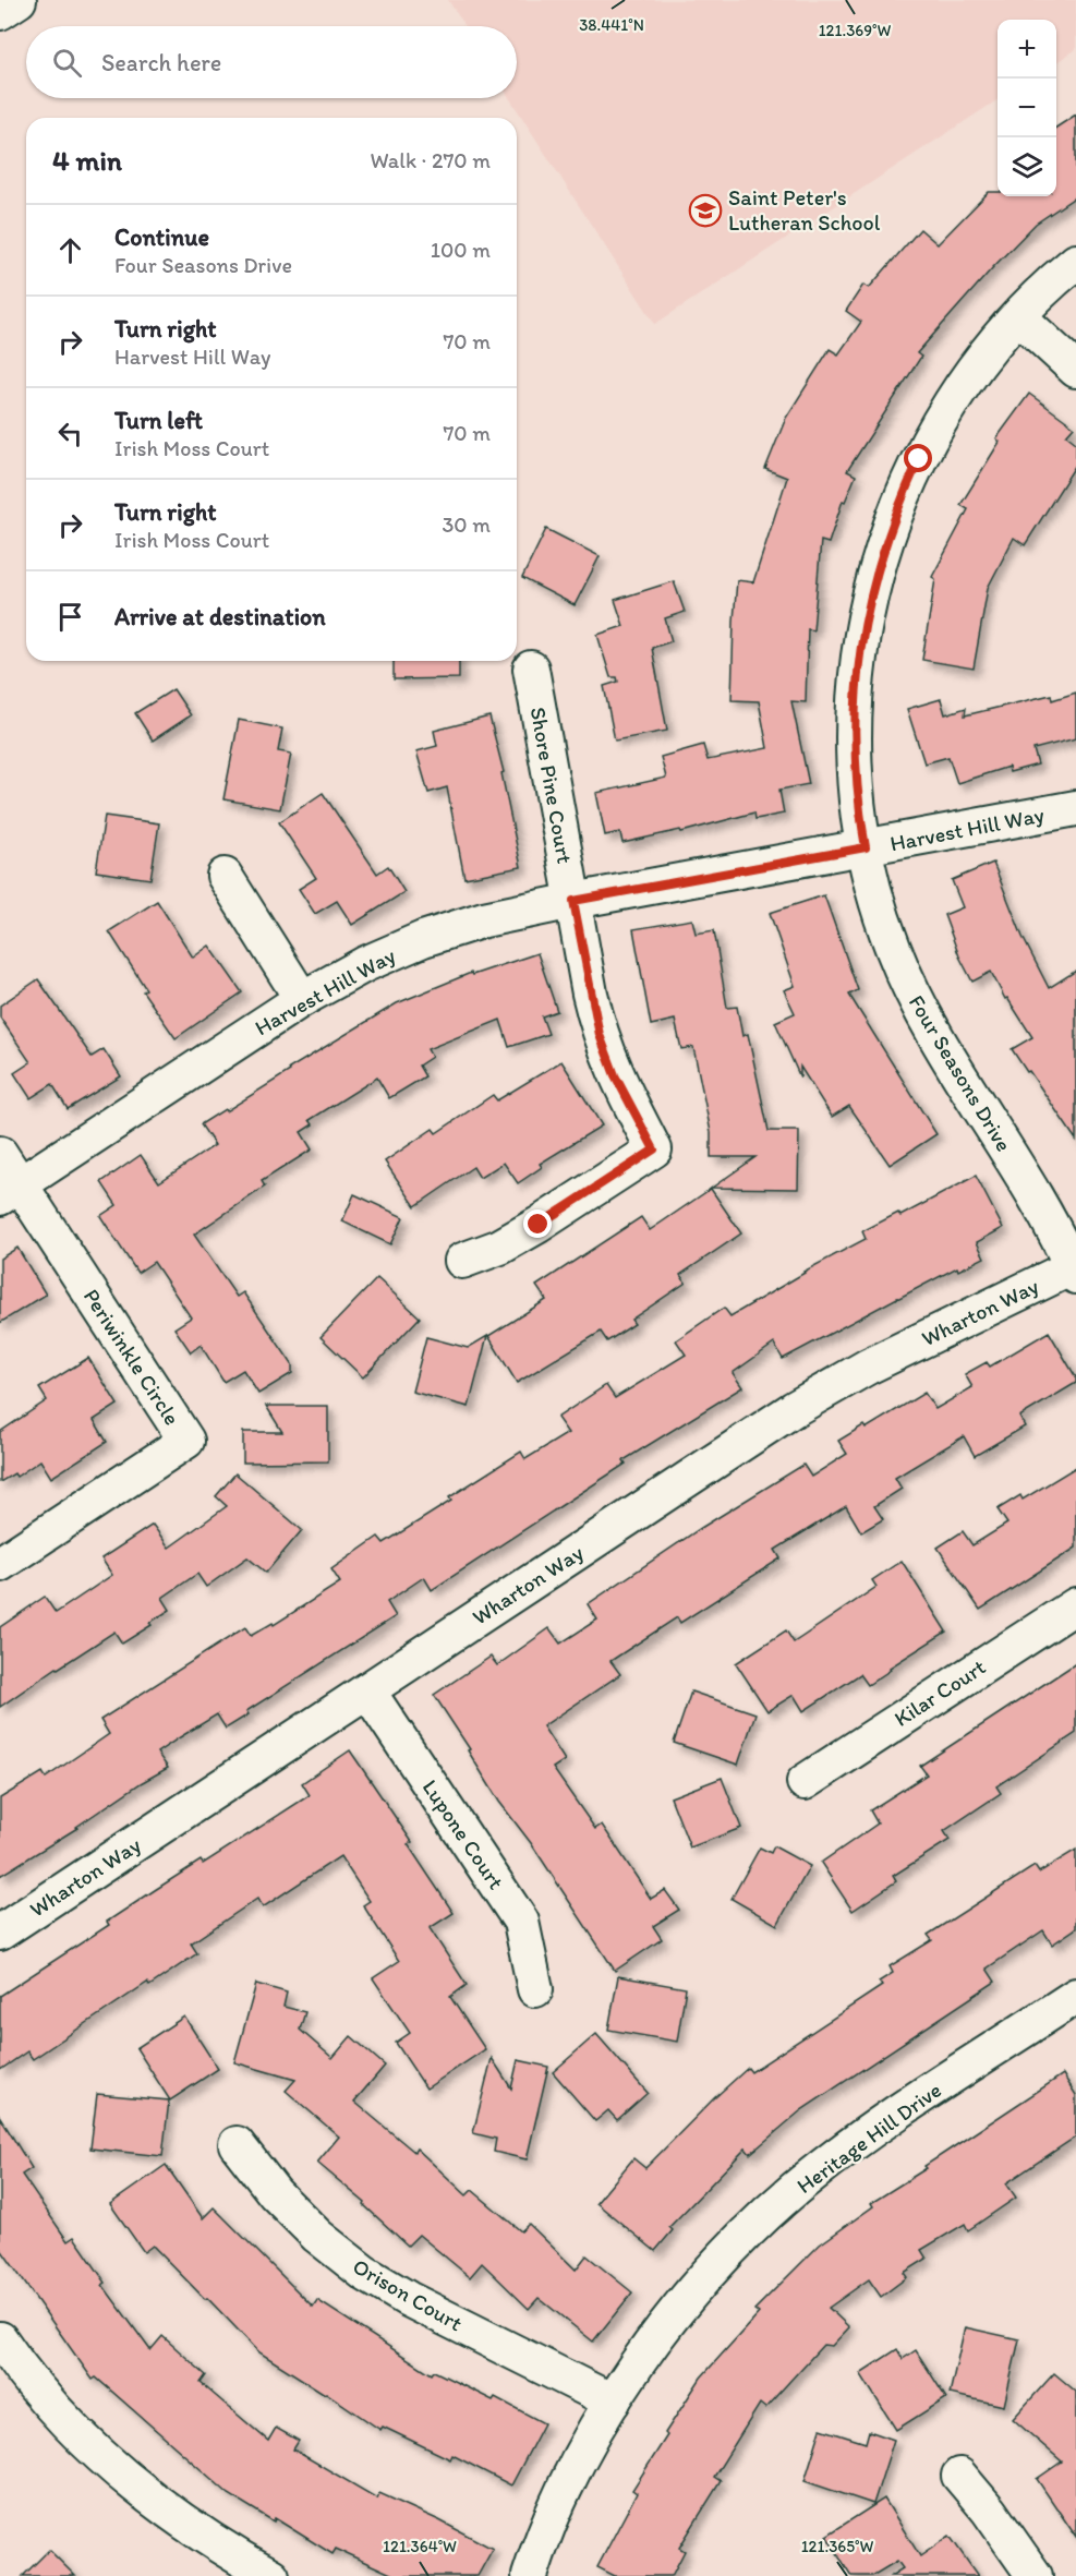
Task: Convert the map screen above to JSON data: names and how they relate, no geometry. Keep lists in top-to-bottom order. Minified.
{"streets":{"street":["Shore Pine Court","Harvest Hill Way","Four Seasons Drive","Wharton Way","Periwinkle Circle","Kilar Court","Lupone Court","Heritage Hill Drive","Orison Court"]},"crossings":[["Shore Pine Court","Harvest Hill Way"],["Harvest Hill Way","Four Seasons Drive"],["Harvest Hill Way","Periwinkle Circle"],["Four Seasons Drive","Wharton Way"],["Wharton Way","Lupone Court"],["Heritage Hill Drive","Orison Court"]],"places":{"school or university":["Saint Peter's Lutheran School"]},"page":{"map_buttons":["+","−"],"search":"Search here","heading":["4 min","Walk · 270 m"],"list":[["Continue","Four Seasons Drive","100 m"],["Turn right","Harvest Hill Way","70 m"],["Turn left","Irish Moss Court","70 m"],["Turn right","Irish Moss Court","30 m"],"Arrive at destination"]},"coordinates":["38.441°N","121.369°W","121.364°W","121.365°W"]}
